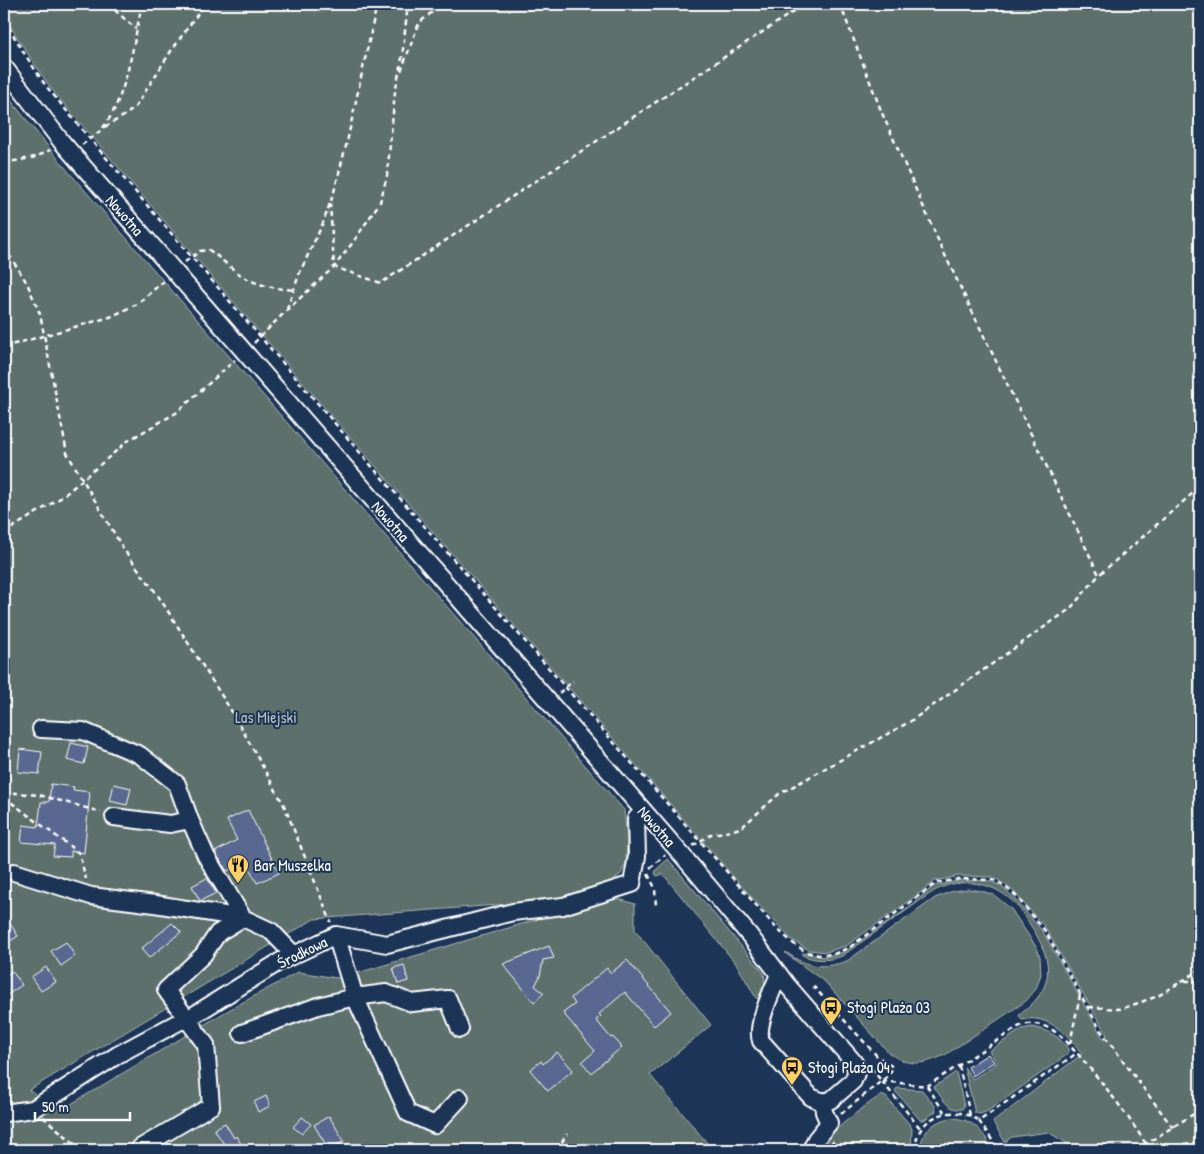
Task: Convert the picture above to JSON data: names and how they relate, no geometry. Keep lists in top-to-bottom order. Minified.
{"streets":{"street":["Nowotna","Środkowa"]},"crossings":[["Nowotna","Środkowa"]],"parks":["Las Miejski"],"places":{"restaurant":["Bar Muszelka"],"bus stop":["Stogi Plaża 03","Stogi Plaża 04"]},"scale_bar":"50 m"}
